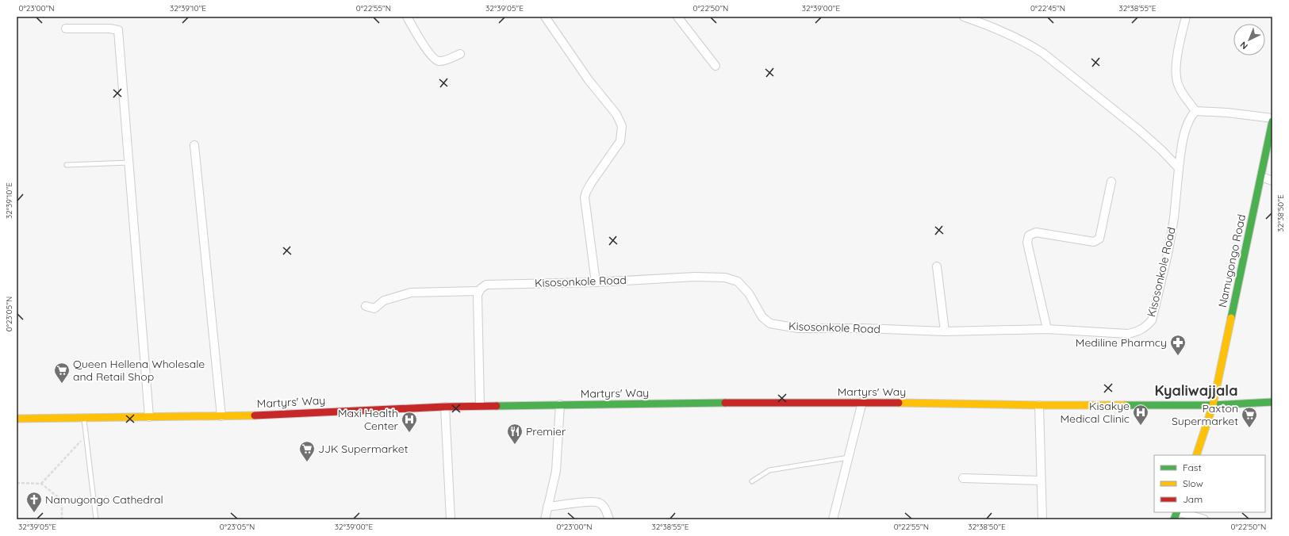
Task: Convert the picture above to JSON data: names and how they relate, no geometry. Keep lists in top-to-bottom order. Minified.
{"streets":{"main road":["Namugongo Road","Martyrs' Way"],"street":["Kisosonkole Road"]},"crossings":[["Namugongo Road","Martyrs' Way"]],"districts":["Kyaliwajjala"],"places":{"pharmacy":["Mediline Pharmcy"],"supermarket":["Queen Hellena Wholesale and Retail Shop","Paxton Supermarket","JJK Supermarket"],"hospital":["Kisakye Medical Clinic","Maxi Health Center"],"restaurant":["Premier"],"church":["Namugongo Cathedral"]},"legend":["Fast","Slow","Jam"],"north":"bottom left","coordinates":["0°23'00\"N","32°39'10\"E","0°22'55\"N","32°39'05\"E","0°22'50\"N","32°39'00\"E","0°22'45\"N","32°38'55\"E","32°38'50\"E","0°23'05\"N"]}
